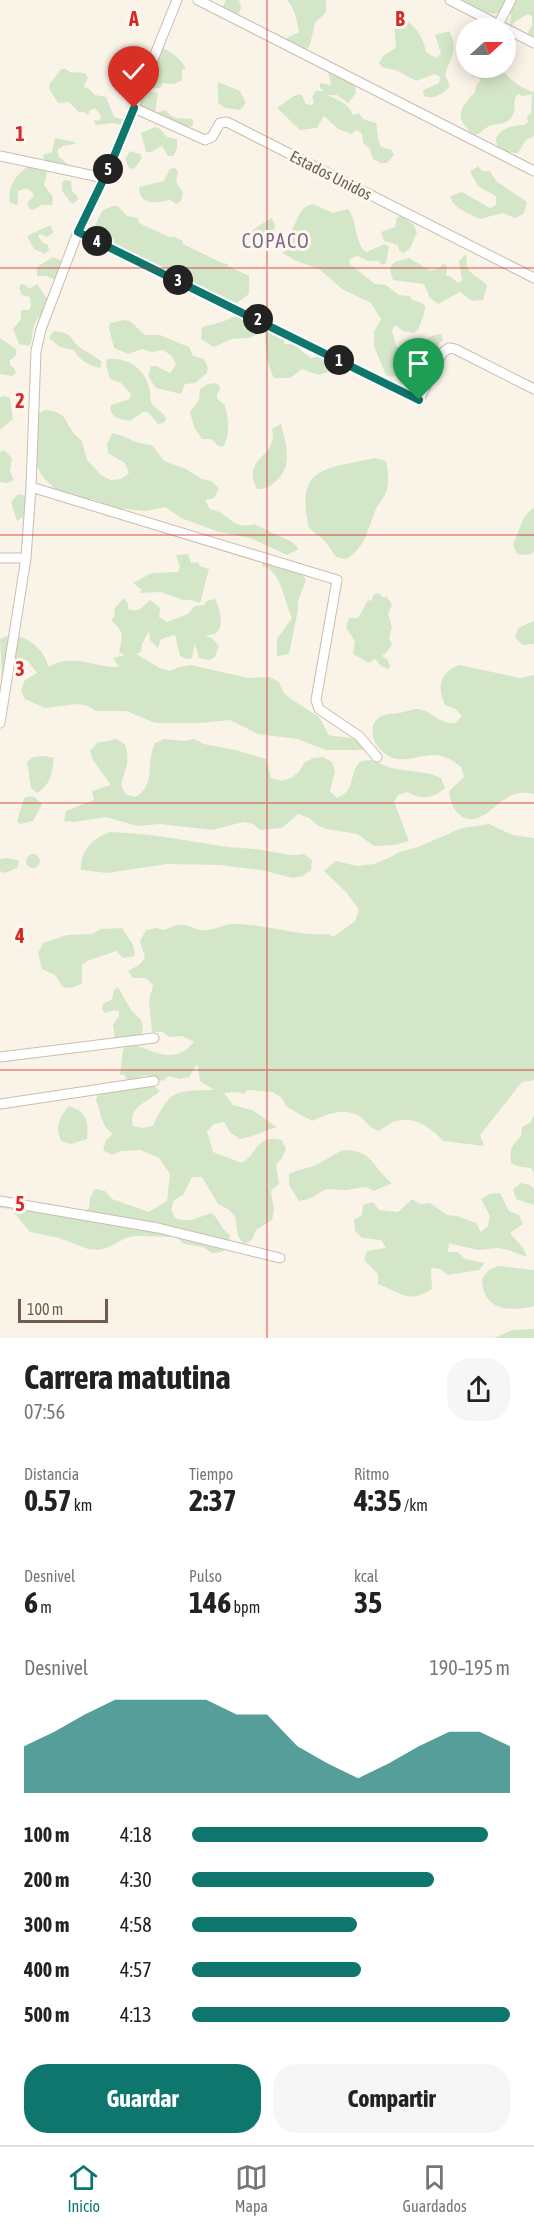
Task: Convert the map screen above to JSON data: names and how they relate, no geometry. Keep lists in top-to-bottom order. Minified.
{"streets":{"street":["Estados Unidos"]},"districts":["COPACO"],"scale_bar":"100 m","north":"right","page":{"pins":["5","4","3","2","1"],"scale":"100 m","heading":["Carrera matutina","07:56"],"stats":[["Distancia","0.57 km"],["Tiempo","2:37"],["Ritmo","4:35 /km"],["Desnivel","6 m"],["Pulso","146 bpm"],["kcal","35"]],"chart":["Desnivel","190–195 m"],"list":[{"name":"100 m","note":"4:18"},{"name":"200 m","note":"4:30"},{"name":"300 m","note":"4:58"},{"name":"400 m","note":"4:57"},{"name":"500 m","note":"4:13"}],"buttons":["Guardar","Compartir"],"tabs":["Inicio","Mapa","Guardados"]},"grid":{"columns":["A","B"],"rows":["1","2","3","4","5"]}}
